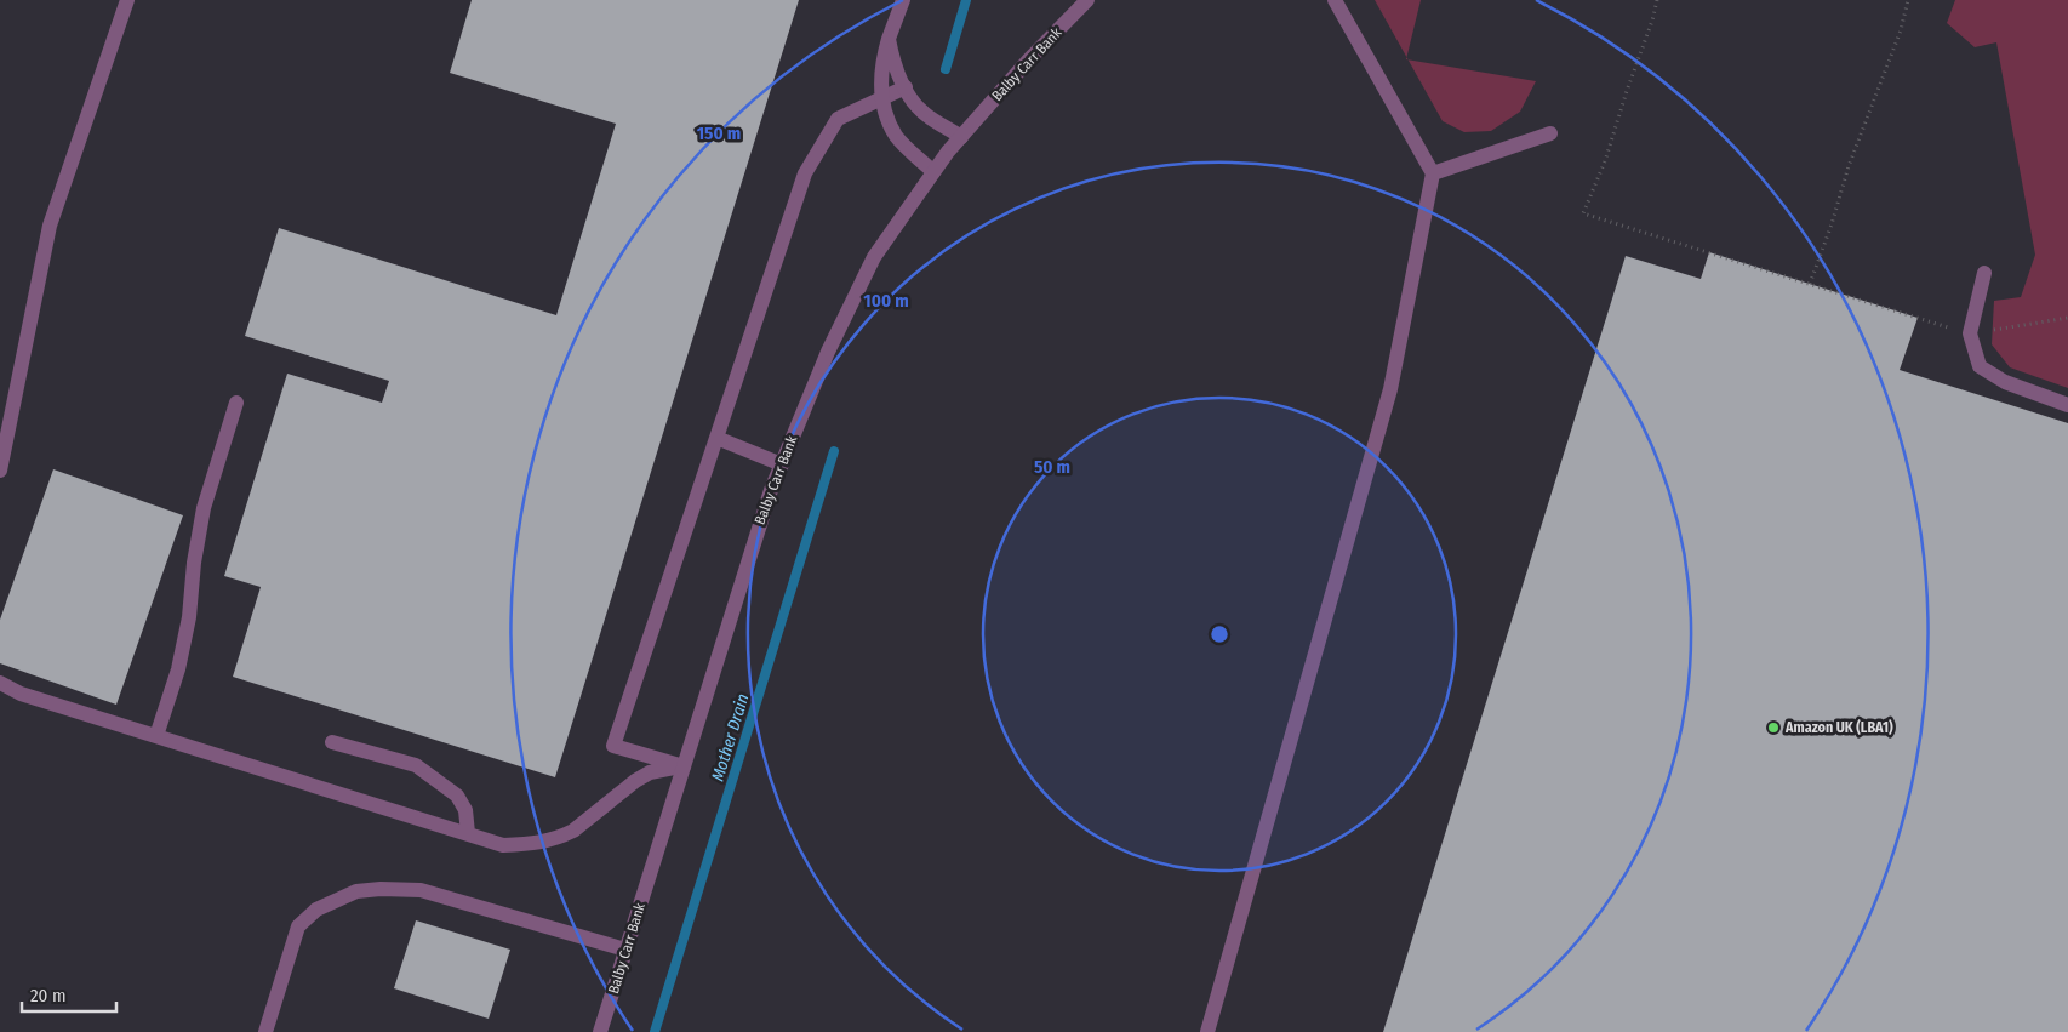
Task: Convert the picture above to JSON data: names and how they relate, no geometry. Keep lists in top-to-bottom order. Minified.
{"streets":{"street":["Balby Carr Bank"]},"water":["Mother Drain"],"places":["Amazon UK (LBA1)"],"scale_bar":"20 m","rings":["150 m","100 m","50 m"]}
